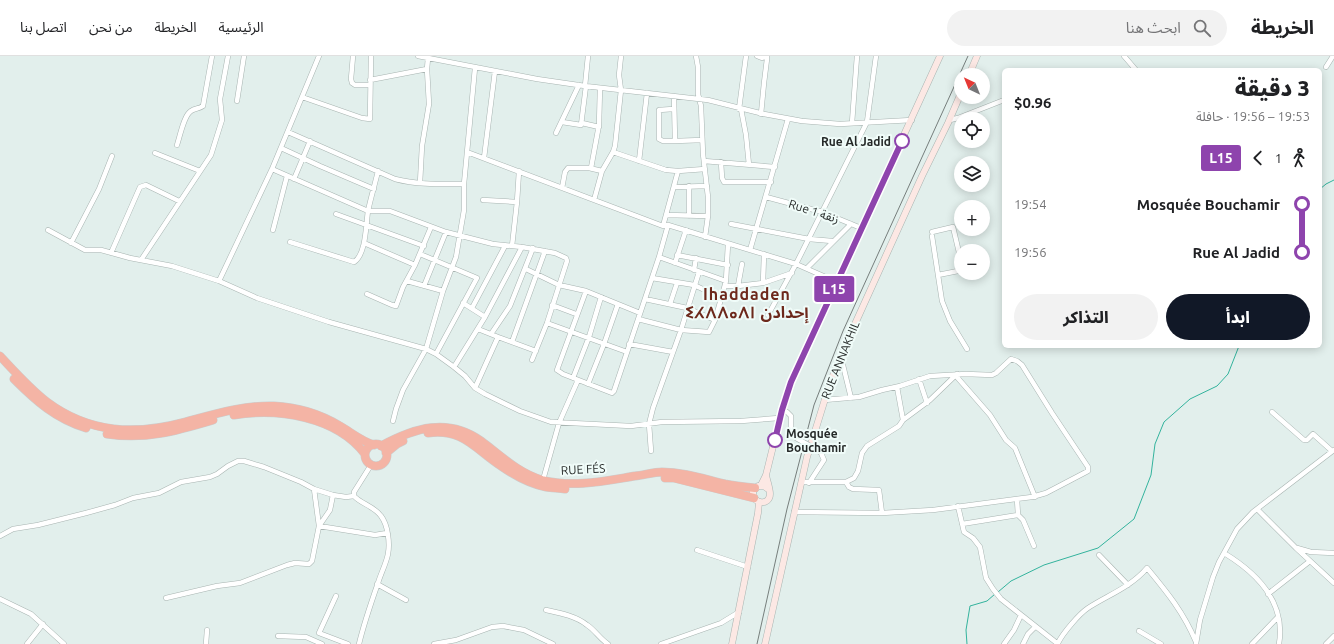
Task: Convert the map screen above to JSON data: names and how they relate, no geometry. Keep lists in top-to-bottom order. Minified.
{"streets":{"highway":["RUE FÉS"],"main road":["RUE ANNAKHIL"],"street":["Rue 1 زنقة"]},"districts":["Ihaddaden ⵉⵃⴷⴷⴰⴷⵏ إحدادن"],"places":["Rue Al Jadid","Mosquée Bouchamir"],"lines":["bus line L15"],"north":"top left","page":{"header":"الخريطة","search":"ابحث هنا","nav":["الرئيسية","الخريطة","من نحن","اتصل بنا"],"on_map":"L15","map_buttons":["+","−"],"heading":["3 دقيقة","19:53 – 19:56 · حافلة","$0.96"],"legs":["1","L15"],"list":[{"name":"Mosquée Bouchamir","value":"19:54"},{"name":"Rue Al Jadid","value":"19:56"}],"buttons":["ابدأ","التذاكر"]}}
